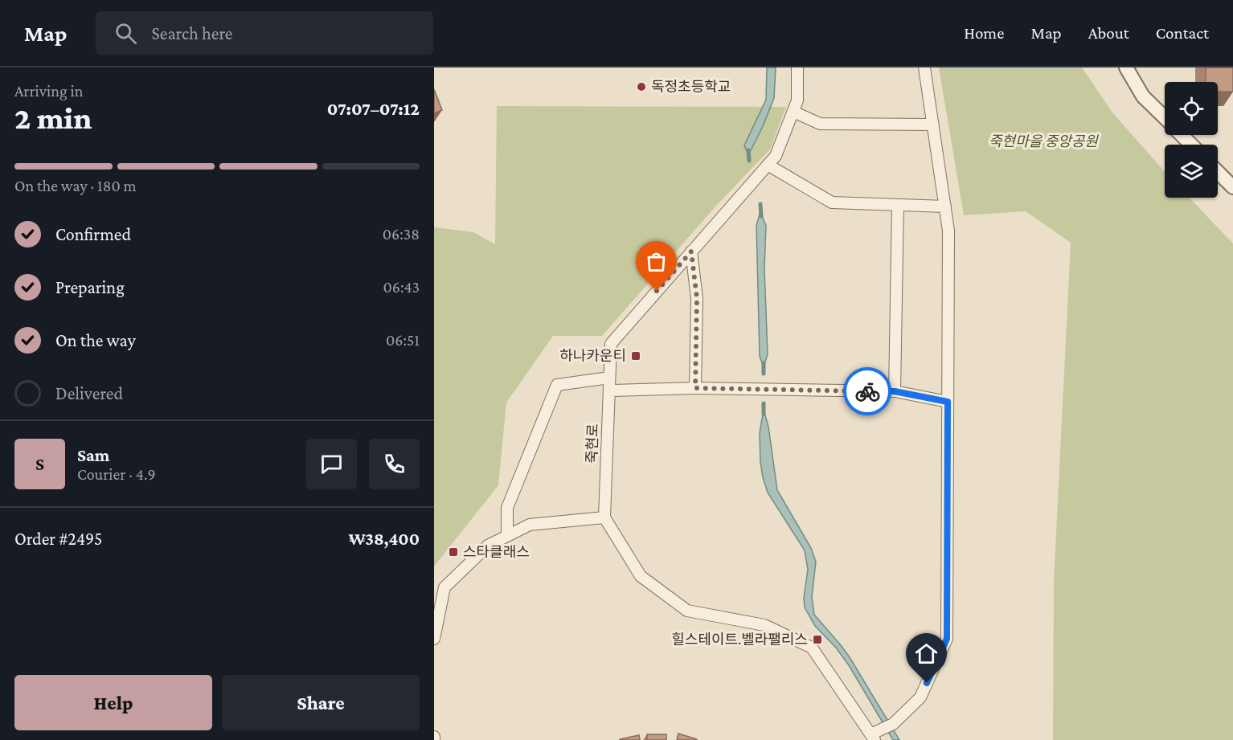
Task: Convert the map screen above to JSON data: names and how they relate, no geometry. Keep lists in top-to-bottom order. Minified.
{"streets":{"street":["죽현로"]},"parks":["죽현마을 중앙공원"],"places":{"other":["독정초등학교"],"transit":["하나카운티","스타클래스","힐스테이트.벨라팰리스"]},"page":{"header":"Map","search":"Search here","nav":["Home","Map","About","Contact"],"heading":["2 min","Arriving in","07:07–07:12"],"panel":["Sam","Courier · 4.9","Order #2495","₩38,400"],"bar":"On the way · 180 m","list":[["Confirmed","06:38"],["Preparing","06:43"],["On the way","06:51"],"Delivered"],"round":"S","buttons":["Help","Share"]}}
